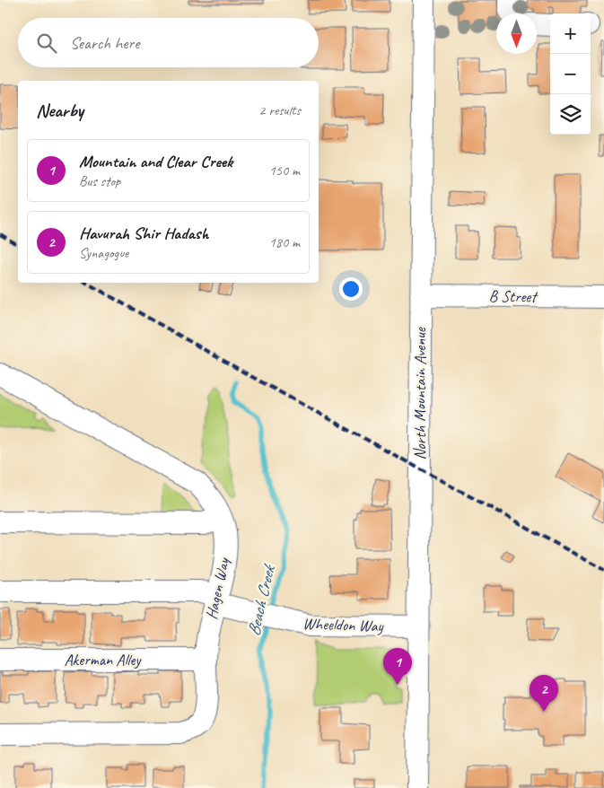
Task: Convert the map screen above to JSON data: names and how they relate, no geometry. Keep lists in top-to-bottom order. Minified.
{"streets":{"street":["B Street","North Mountain Avenue","Hagen Way","Wheeldon Way","Akerman Alley"]},"crossings":[["B Street","North Mountain Avenue"],["North Mountain Avenue","Wheeldon Way"],["Hagen Way","Wheeldon Way"],["Hagen Way","Akerman Alley"]],"water":["Beach Creek"],"north":"bottom","page":{"map_buttons":["+","−"],"search":"Search here","heading":["Nearby","2 results"],"list":[{"mark":"1","name":"Mountain and Clear Creek","note":"Bus stop","value":"150 m"},{"mark":"2","name":"Havurah Shir Hadash","note":"Synagogue","value":"180 m"}],"pins":["1","2"]}}
